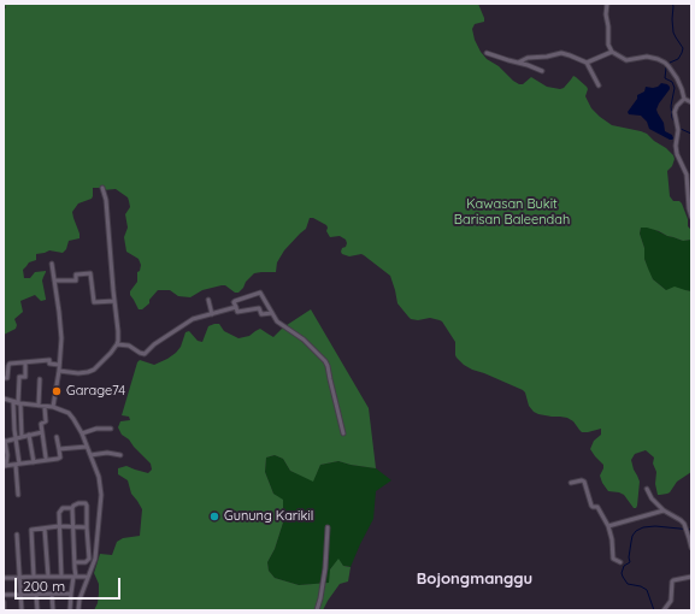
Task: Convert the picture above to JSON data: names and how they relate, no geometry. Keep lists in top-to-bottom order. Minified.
{"districts":["Bojongmanggu"],"parks":["Kawasan Bukit Barisan Baleendah"],"places":["Garage74","Gunung Karikil"],"scale_bar":"200 m"}
